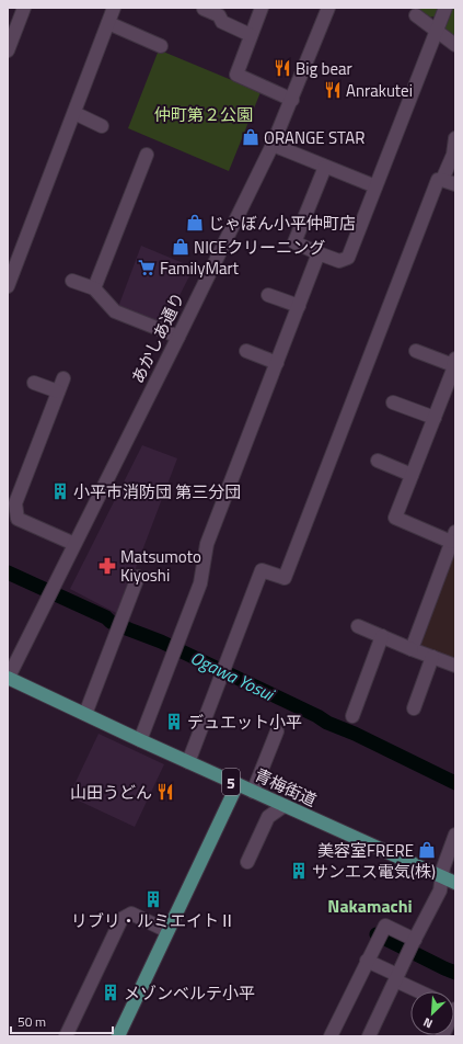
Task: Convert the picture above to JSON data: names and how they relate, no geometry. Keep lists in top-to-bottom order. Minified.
{"streets":{"main road":["5","青梅街道"],"street":["あかしあ通り"]},"crossings":[["あかしあ通り","青梅街道"]],"districts":["Nakamachi"],"water":["Ogawa Yosui"],"parks":["仲町第２公園"],"places":{"restaurant":["Big bear","Anrakutei","山田うどん"],"shop":["ORANGE STAR","じゃぼん小平仲町店","NICEクリーニング","美容室FRERE"],"supermarket":["FamilyMart"],"building":["小平市消防団 第三分団","デュエット小平","サンエス電気(株)","リブリ・ルミエイトⅡ","メゾンベルテ小平"],"pharmacy":["Matsumoto Kiyoshi"]},"scale_bar":"50 m","north":"bottom left"}
